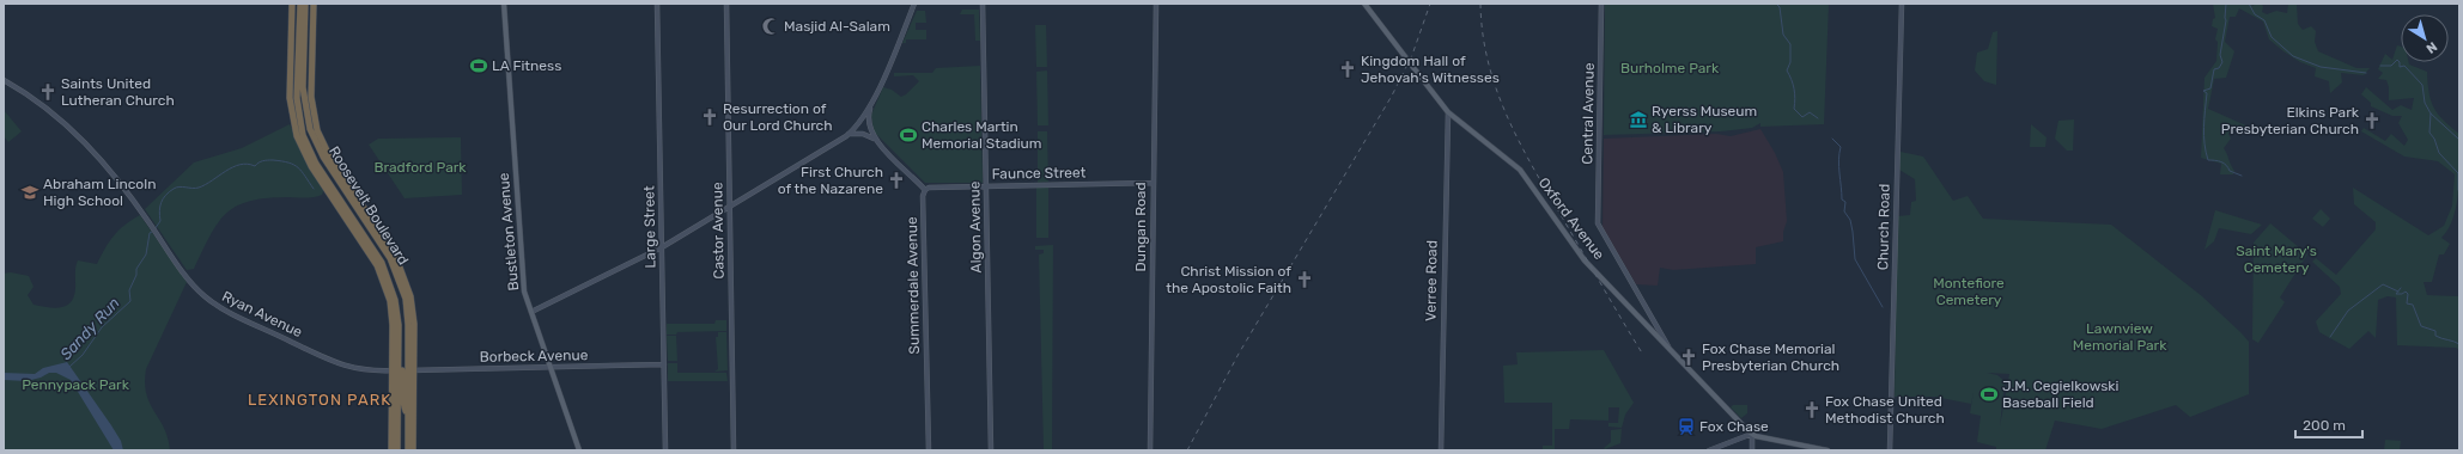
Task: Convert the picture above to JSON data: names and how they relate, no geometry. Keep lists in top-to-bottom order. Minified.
{"streets":{"highway":["Roosevelt Boulevard"],"main road":["Oxford Avenue","Bustleton Avenue"],"street":["Central Avenue","Faunce Street","Large Street","Algon Avenue","Dungan Road","Church Road","Castor Avenue","Verree Road","Summerdale Avenue","Ryan Avenue","Borbeck Avenue"]},"crossings":[["Faunce Street","Algon Avenue"],["Faunce Street","Dungan Road"],["Faunce Street","Summerdale Avenue"],["Roosevelt Boulevard","Ryan Avenue"],["Roosevelt Boulevard","Borbeck Avenue"],["Oxford Avenue","Verree Road"],["Large Street","Borbeck Avenue"],["Bustleton Avenue","Borbeck Avenue"],["Ryan Avenue","Borbeck Avenue"]],"districts":["LEXINGTON PARK"],"water":["Sandy Run"],"parks":["Burholme Park","Bradford Park","Saint Mary's Cemetery","Montefiore Cemetery","Lawnview Memorial Park","Pennypack Park"],"places":{"mosque":["Masjid Al-Salam"],"sports":["LA Fitness","Charles Martin Memorial Stadium","J.M. Cegielkowski Baseball Field"],"church":["Kingdom Hall of Jehovah's Witnesses","Saints United Lutheran Church","Resurrection of Our Lord Church","Elkins Park Presbyterian Church","First Church of the Nazarene","Christ Mission of the Apostolic Faith","Fox Chase Memorial Presbyterian Church","Fox Chase United Methodist Church"],"museum":["Ryerss Museum & Library"],"school or university":["Abraham Lincoln High School"],"station":["Fox Chase"]},"scale_bar":"200 m","north":"bottom right"}
